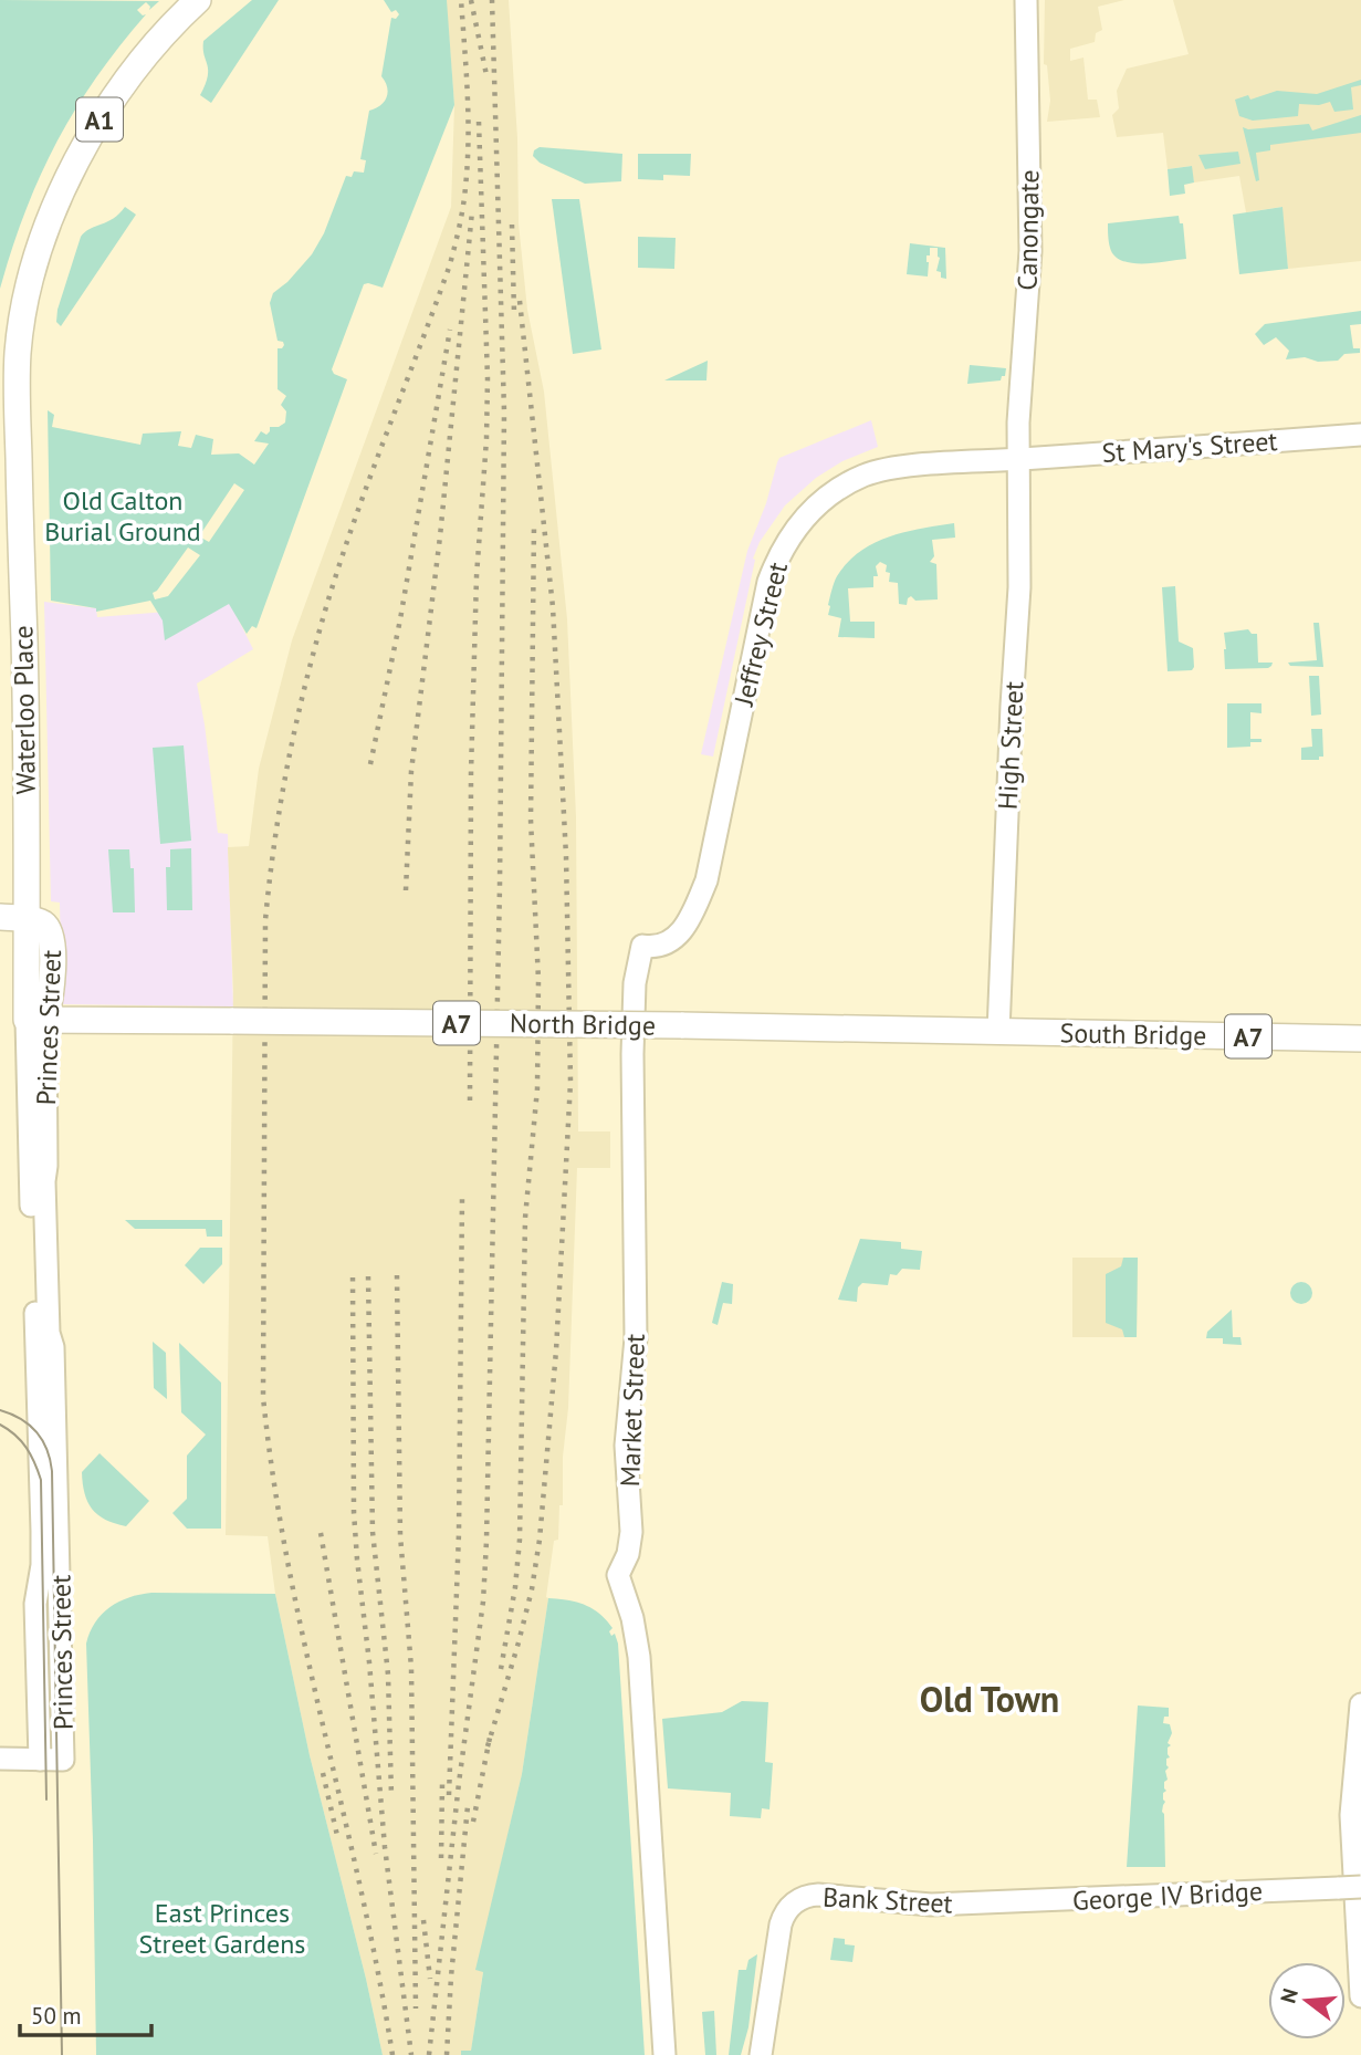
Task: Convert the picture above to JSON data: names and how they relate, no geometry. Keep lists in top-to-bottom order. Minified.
{"streets":{"main road":["A1","Waterloo Place","A7","North Bridge","Princes Street","South Bridge"],"street":["Canongate","St Mary's Street","Jeffrey Street","High Street","Market Street","George IV Bridge","Bank Street"]},"crossings":[["Canongate","St Mary's Street"],["Canongate","Jeffrey Street"],["Canongate","High Street"],["St Mary's Street","Jeffrey Street"],["St Mary's Street","High Street"],["Jeffrey Street","High Street"],["Jeffrey Street","Market Street"],["Waterloo Place","Princes Street"],["High Street","North Bridge"],["High Street","South Bridge"],["North Bridge","Princes Street"],["North Bridge","South Bridge"],["George IV Bridge","Bank Street"]],"districts":["Old Town"],"parks":["Old Calton Burial Ground","East Princes Street Gardens"],"scale_bar":"50 m","north":"left"}
